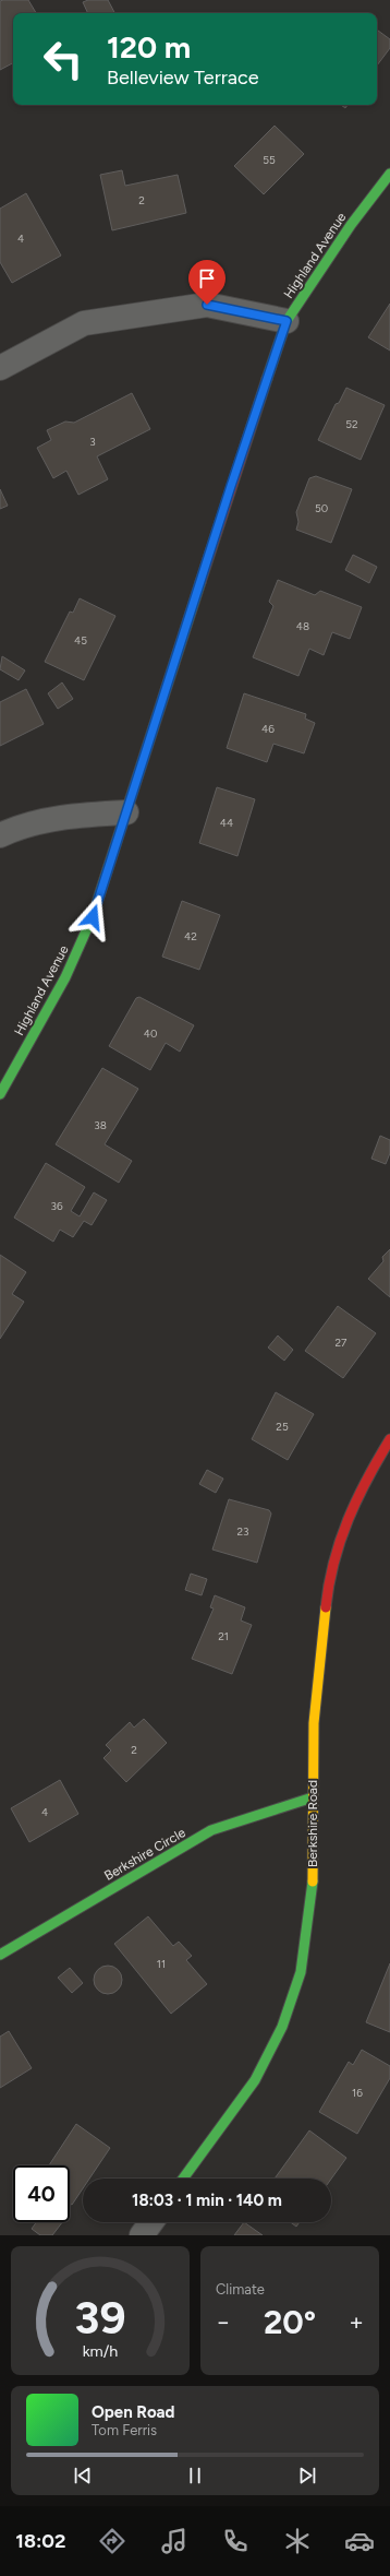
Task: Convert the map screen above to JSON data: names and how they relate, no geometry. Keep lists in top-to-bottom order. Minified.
{"streets":{"street":["Highland Avenue","Berkshire Road","Berkshire Circle"]},"crossings":[["Berkshire Road","Berkshire Circle"]],"house_numbers":["55","2","4","52","3","50","48","45","46","44","42","40","38","36","27","25","23","21","2","4","11","16"],"page":{"turn":["120 m","Belleview Terrace"],"limit":"40","trip":"18:03 · 1 min · 140 m","tile":"Climate","heat":["−","20°","+"],"song":["Open Road","Tom Ferris"],"tabs":"18:02","gauge":["39","km/h"]}}
